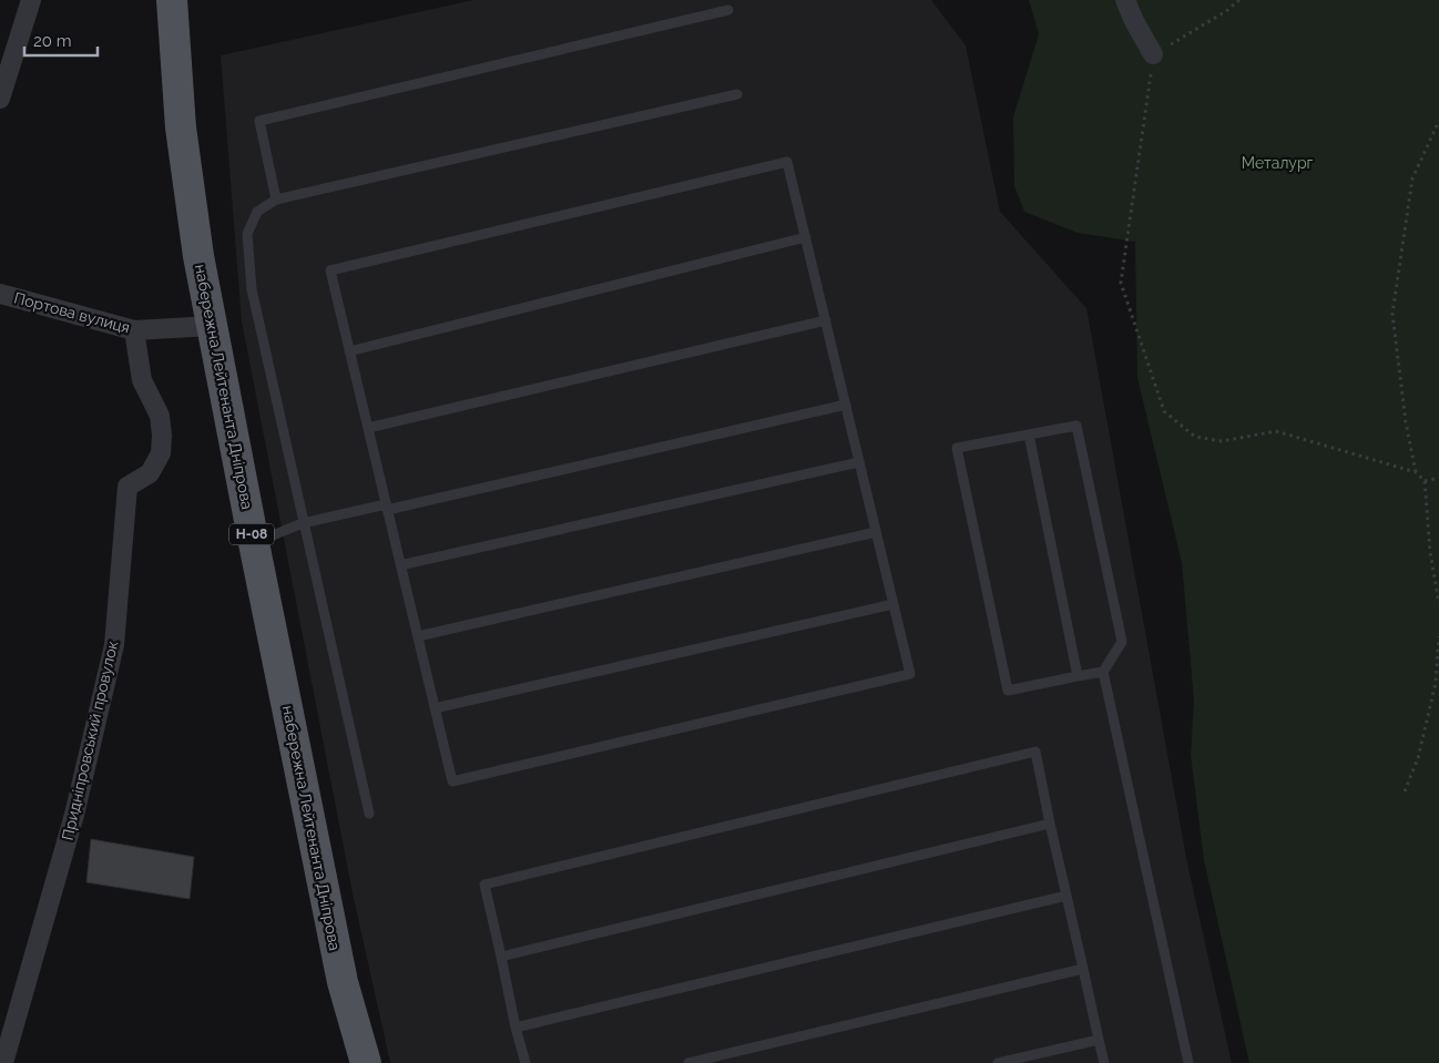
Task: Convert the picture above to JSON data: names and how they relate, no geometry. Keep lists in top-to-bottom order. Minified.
{"streets":{"main road":["набережна Лейтенанта Дніпрова","Н-08"],"street":["Портова вулиця","Придніпровський провулок"]},"crossings":[["Портова вулиця","набережна Лейтенанта Дніпрова"],["Портова вулиця","Придніпровський провулок"]],"parks":["Металург"],"scale_bar":"20 m"}
